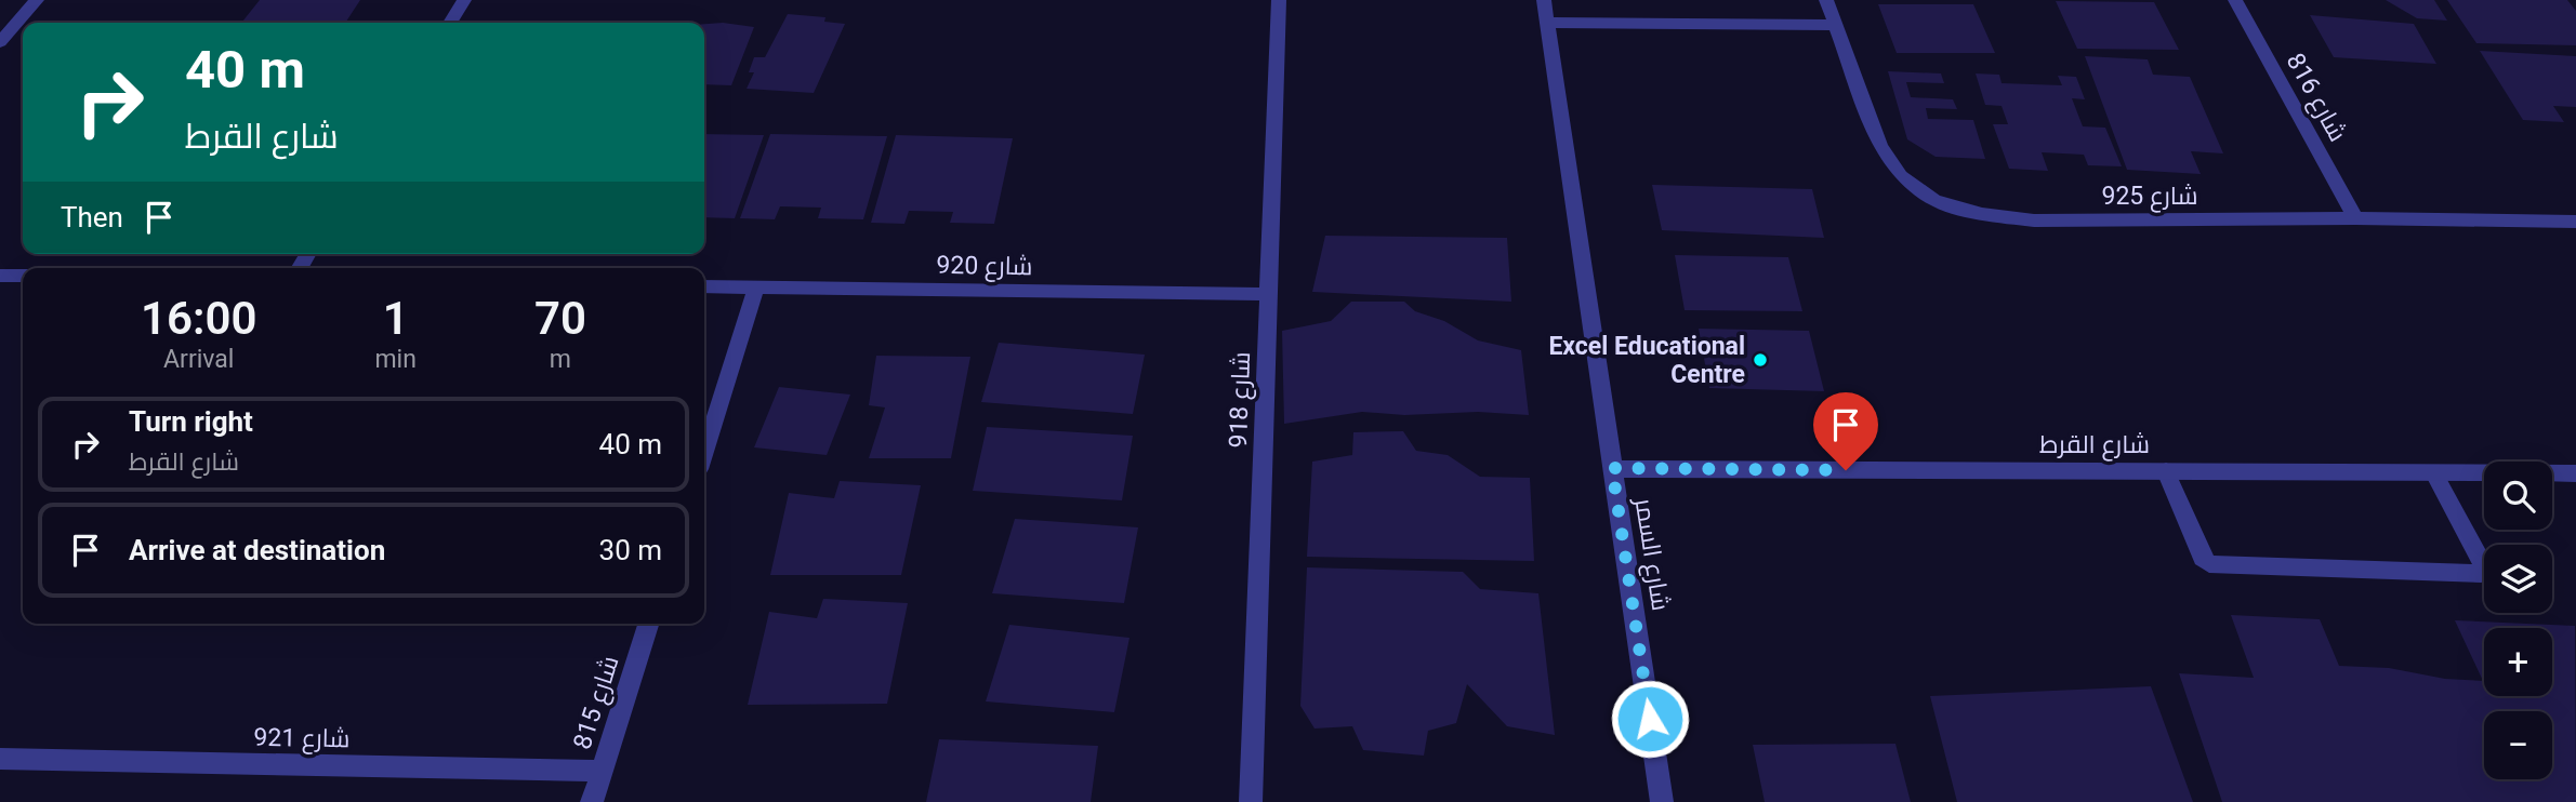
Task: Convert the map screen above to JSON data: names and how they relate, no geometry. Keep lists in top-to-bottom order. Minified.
{"streets":{"street":["شارع 816","شارع 925","شارع 920","شارع 918","شارع القرط","شارع السمر","شارع 815","شارع 921"]},"crossings":[["شارع 816","شارع 925"],["شارع 920","شارع 918"],["شارع القرط","شارع السمر"],["شارع 815","شارع 921"]],"places":["Excel Educational Centre"],"page":{"turn":["40 m","شارع القرط"],"then":"Then","eta":["16:00","Arrival","1","min","70","m"],"list":[{"name":"Turn right","note":"شارع القرط","value":"40 m"},{"name":"Arrive at destination","value":"30 m"}],"map_buttons":["+","−"]}}
